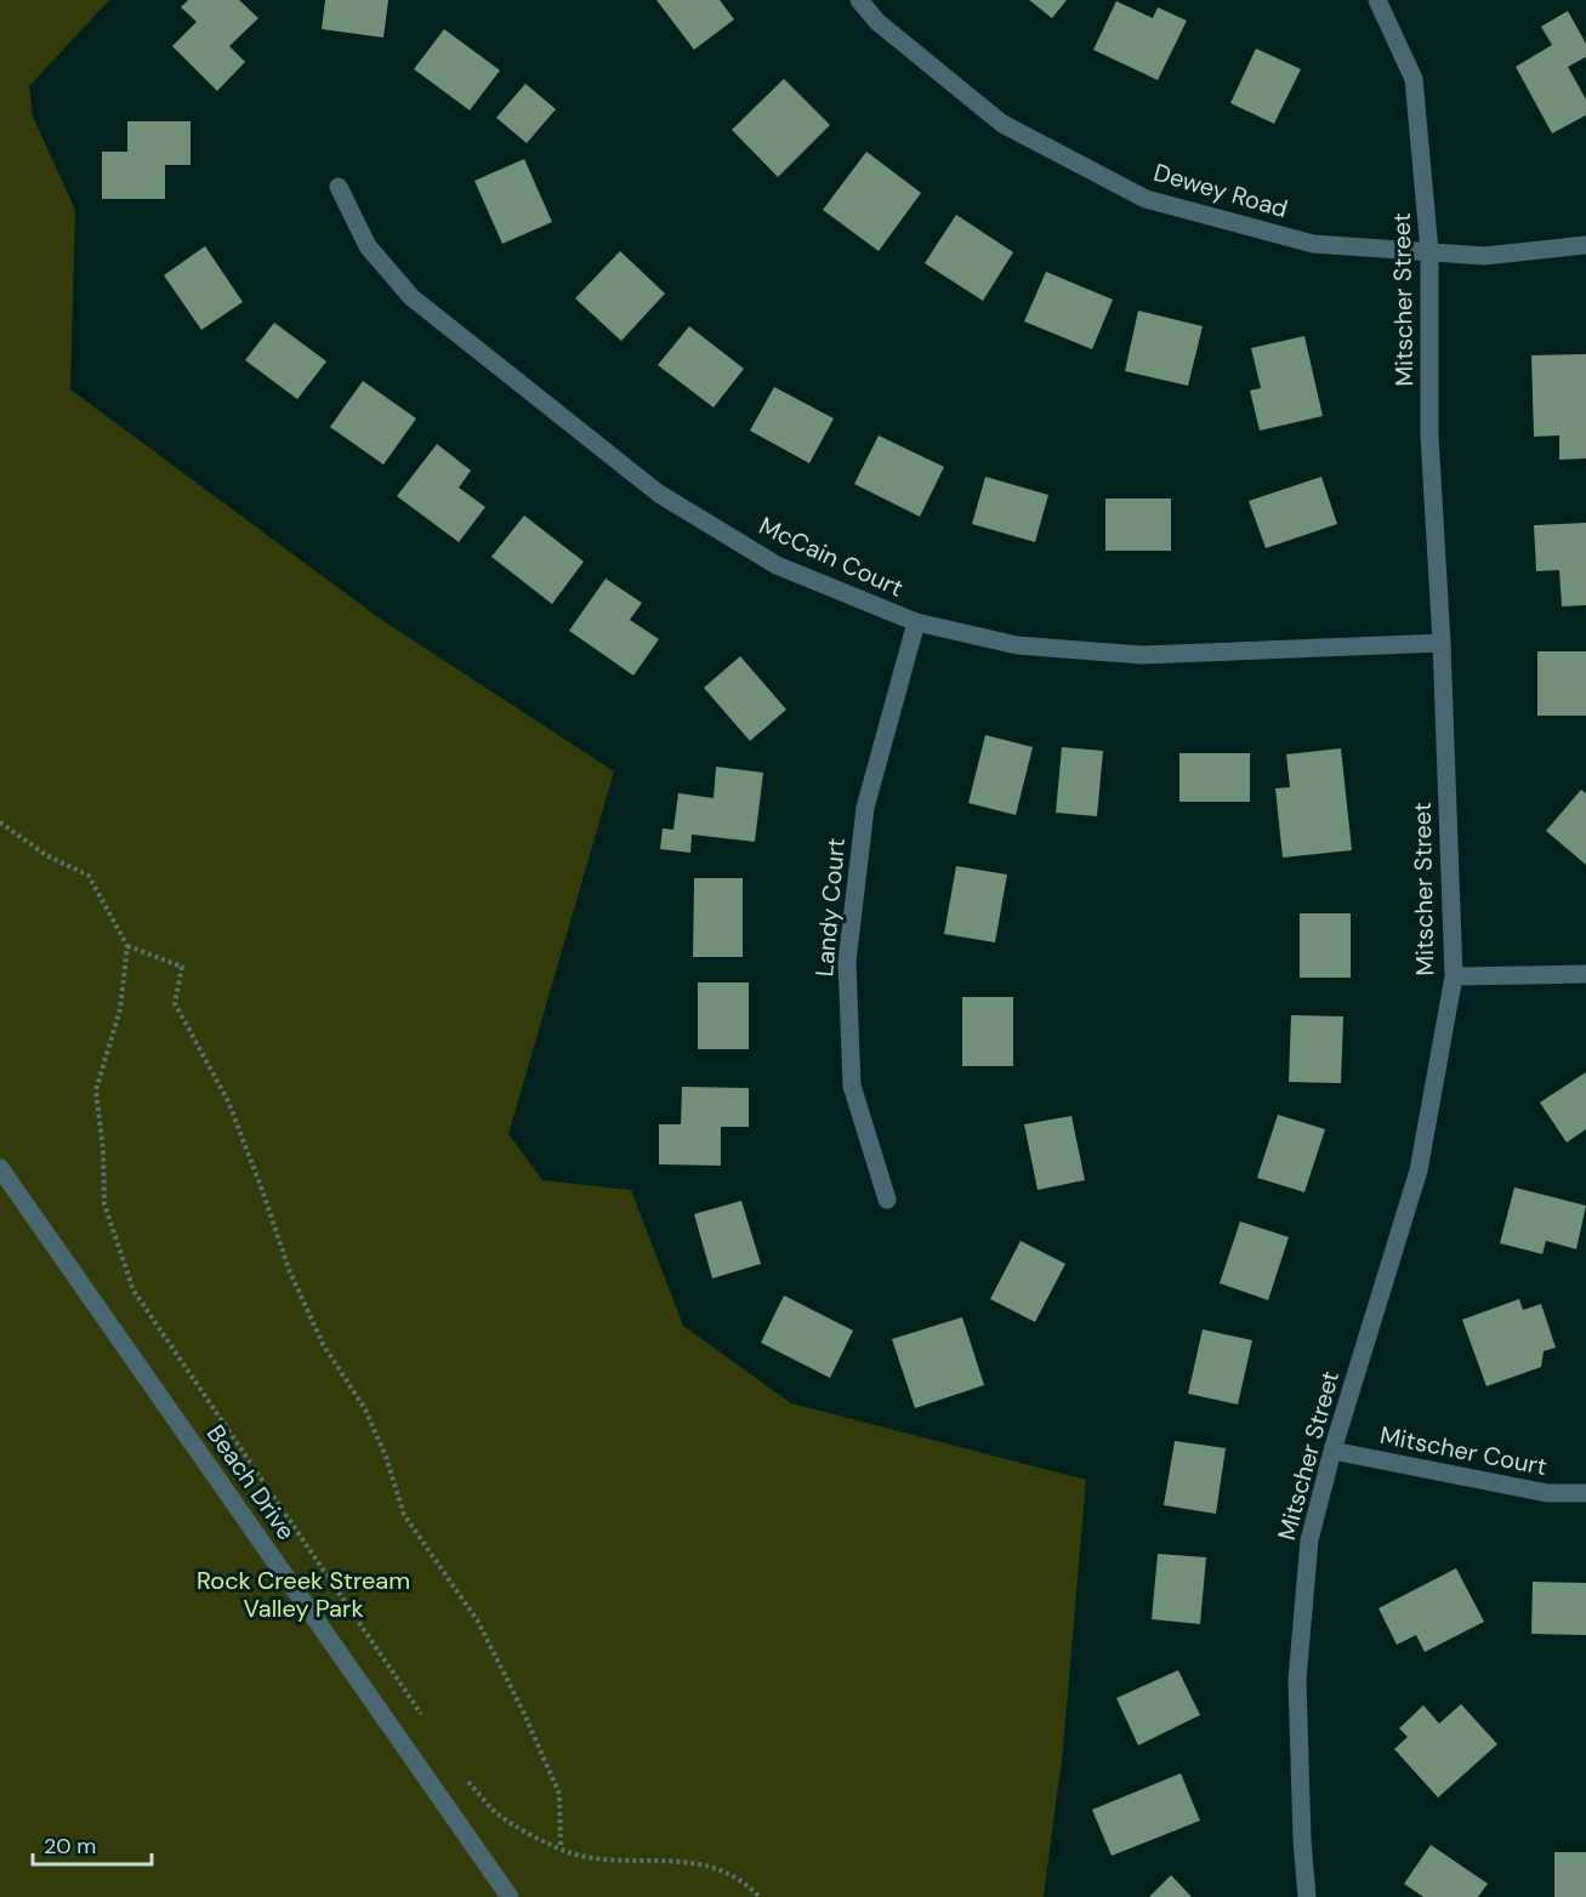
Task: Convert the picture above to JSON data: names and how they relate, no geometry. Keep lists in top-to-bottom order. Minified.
{"streets":{"street":["Dewey Road","Mitscher Street","McCain Court","Landy Court","Mitscher Court","Beach Drive"]},"crossings":[["Dewey Road","Mitscher Street"],["Mitscher Street","McCain Court"],["Mitscher Street","Mitscher Court"],["McCain Court","Landy Court"]],"parks":["Rock Creek Stream Valley Park"],"scale_bar":"20 m"}
